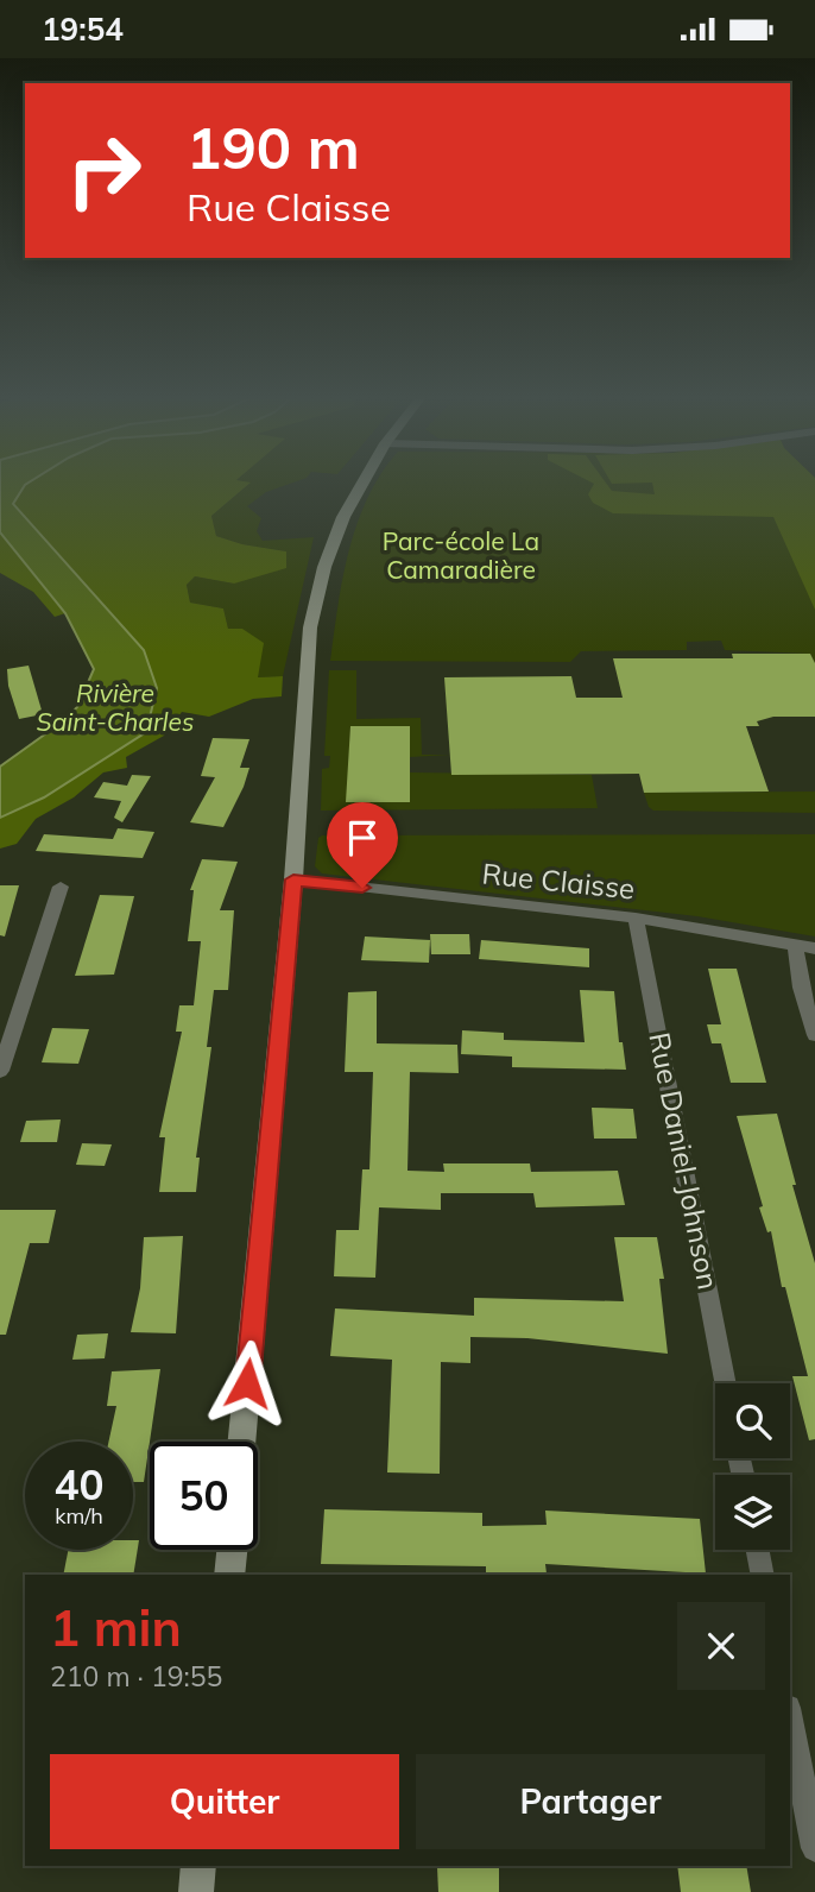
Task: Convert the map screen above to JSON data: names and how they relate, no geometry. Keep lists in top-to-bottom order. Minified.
{"streets":{"street":["Rue Claisse","Rue Daniel-Johnson"]},"crossings":[["Rue Claisse","Rue Daniel-Johnson"]],"water":["Rivière Saint-Charles"],"parks":["Parc-école La Camaradière"],"page":{"status":"19:54","turn":["190 m","Rue Claisse"],"speed":"40 km/h","limit":"50","heading":["1 min","210 m · 19:55"],"buttons":["Quitter","Partager"]}}
